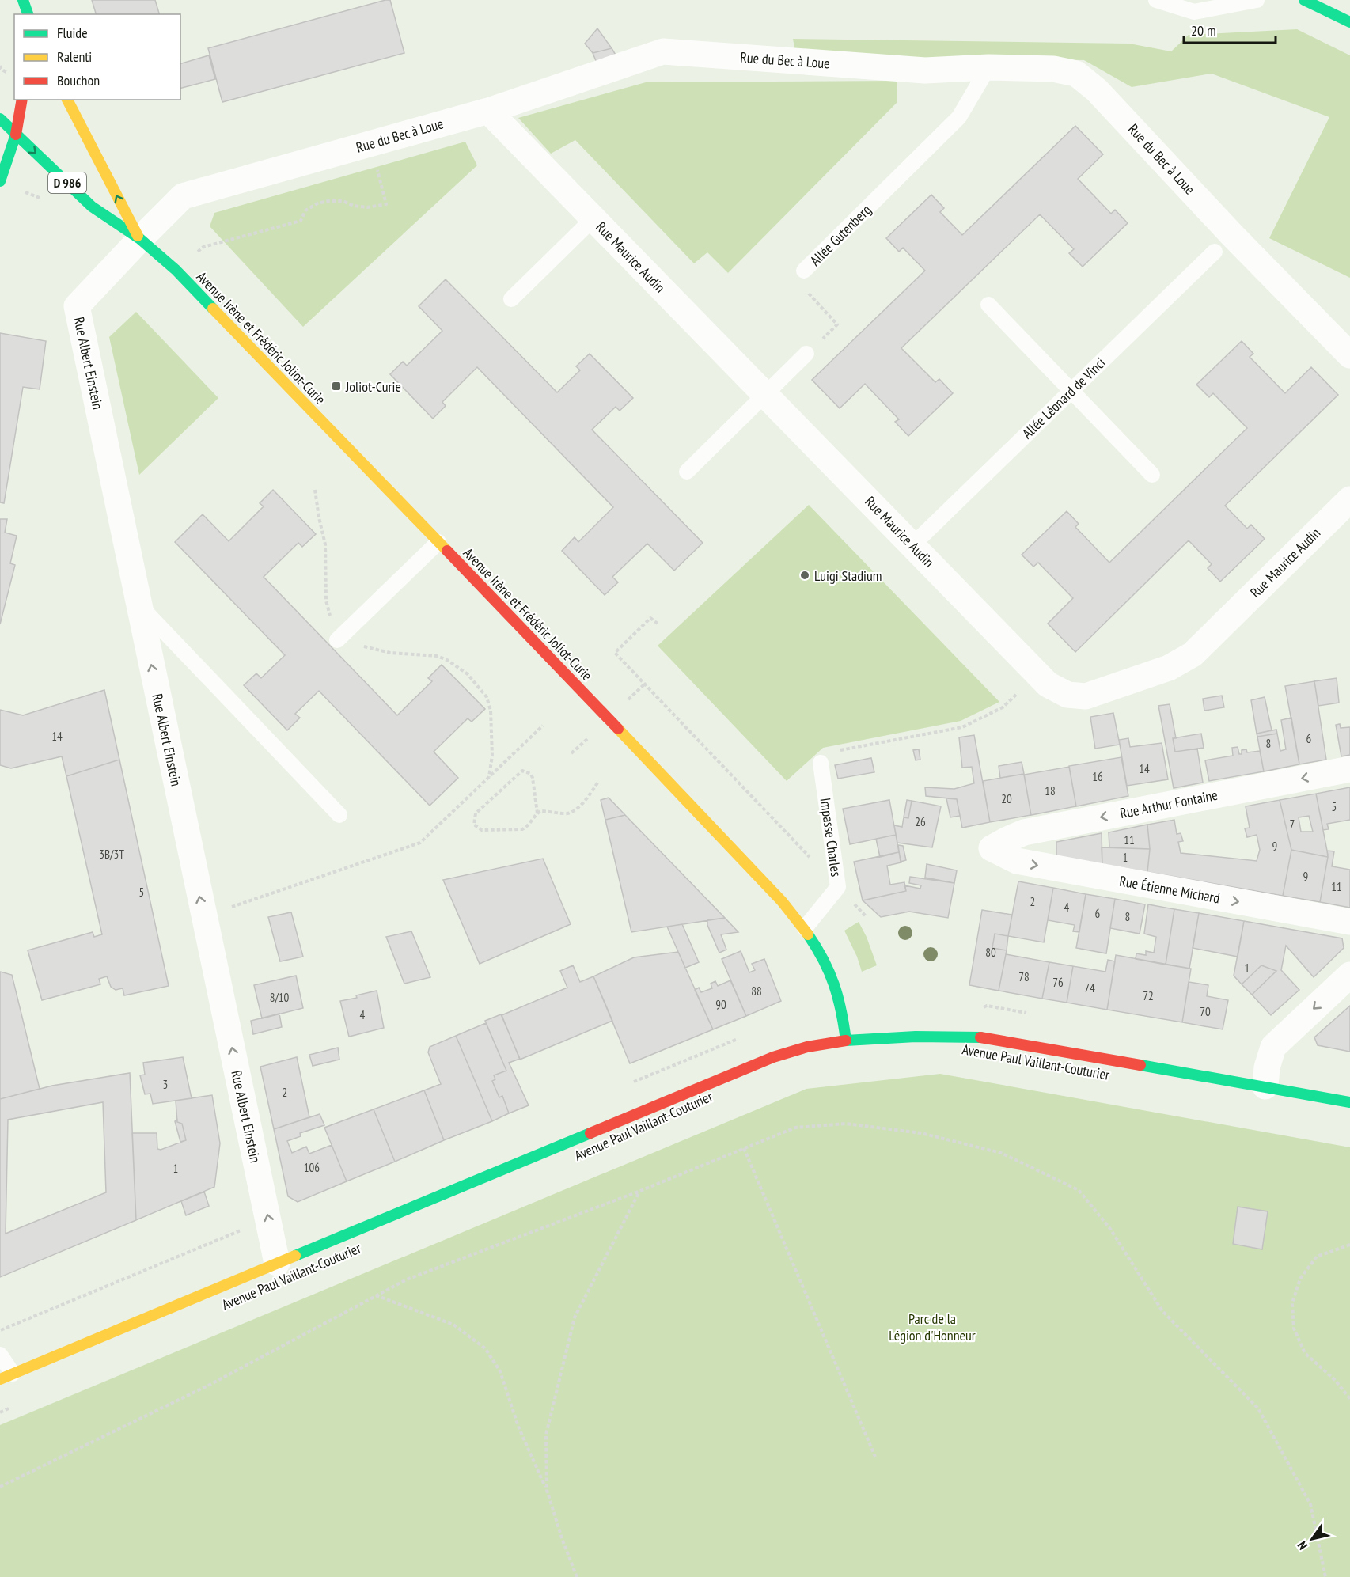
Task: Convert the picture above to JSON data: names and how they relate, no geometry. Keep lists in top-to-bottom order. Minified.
{"streets":{"main road":["D 986","Avenue Irène et Frédéric Joliot-Curie","Avenue Paul Vaillant-Couturier"],"street":["Rue du Bec à Loue","Rue Maurice Audin","Rue Albert Einstein","Rue Arthur Fontaine","Rue Étienne Michard"],"lane":["Allée Gutenberg","Allée Léonard de Vinci","Impasse Charles"]},"crossings":[["Rue du Bec à Loue","Allée Gutenberg"],["Rue du Bec à Loue","Rue Maurice Audin"],["Rue du Bec à Loue","Avenue Irène et Frédéric Joliot-Curie"],["Rue du Bec à Loue","Rue Albert Einstein"],["Rue Maurice Audin","Allée Léonard de Vinci"],["Avenue Irène et Frédéric Joliot-Curie","Rue Albert Einstein"],["Avenue Irène et Frédéric Joliot-Curie","Impasse Charles"],["Avenue Irène et Frédéric Joliot-Curie","Avenue Paul Vaillant-Couturier"],["Rue Albert Einstein","Avenue Paul Vaillant-Couturier"],["Rue Arthur Fontaine","Rue Étienne Michard"]],"one_way":["Rue Albert Einstein","Rue Arthur Fontaine","Rue Étienne Michard"],"parks":["Parc de la Légion d'Honneur"],"places":{"transit":["Joliot-Curie"],"other":["Luigi Stadium"]},"house_numbers":["14","6","8","14","16","18","20","5","26","7","11","9","3B/3T","1","9","11","5","2","4","6","8","80","1","78","76","74","88","72","8/10","90","70","4","3","2","106","1"],"legend":["Fluide","Ralenti","Bouchon"],"scale_bar":"20 m","north":"bottom left"}
